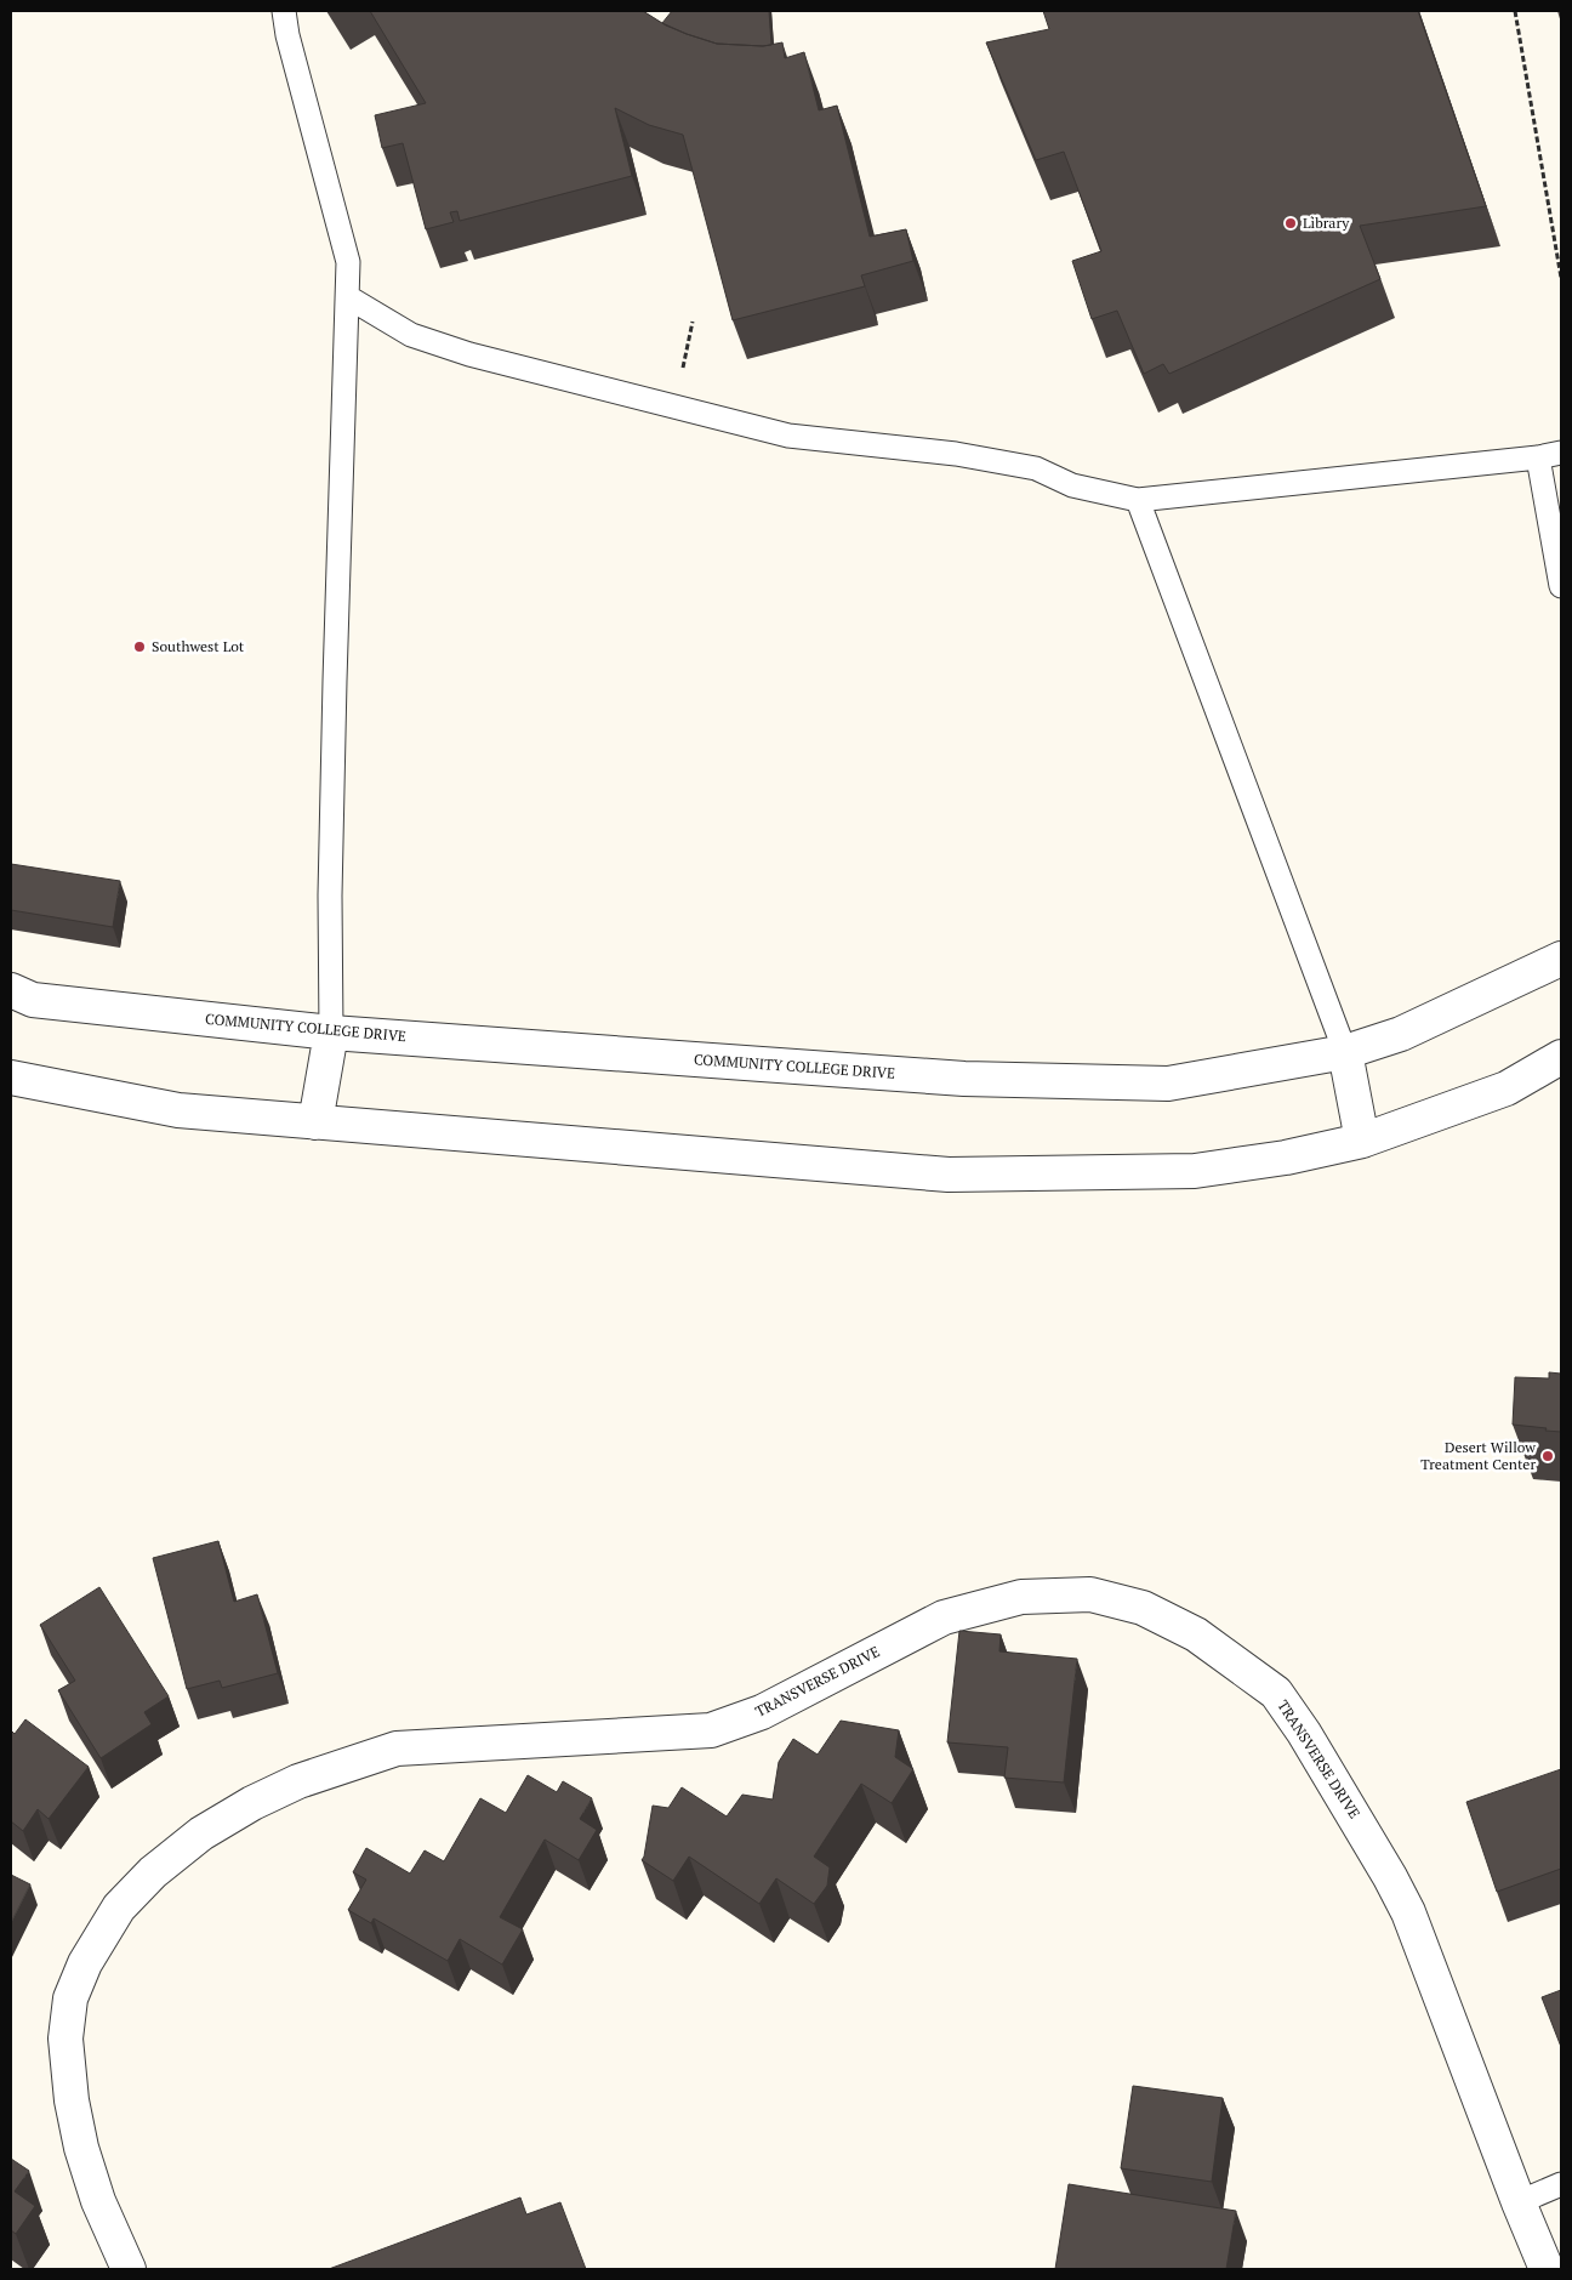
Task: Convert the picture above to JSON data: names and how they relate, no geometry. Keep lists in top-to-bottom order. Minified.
{"streets":{"street":["COMMUNITY COLLEGE DRIVE","TRANSVERSE DRIVE"]},"places":["Library","Southwest Lot","Desert Willow Treatment Center"]}
